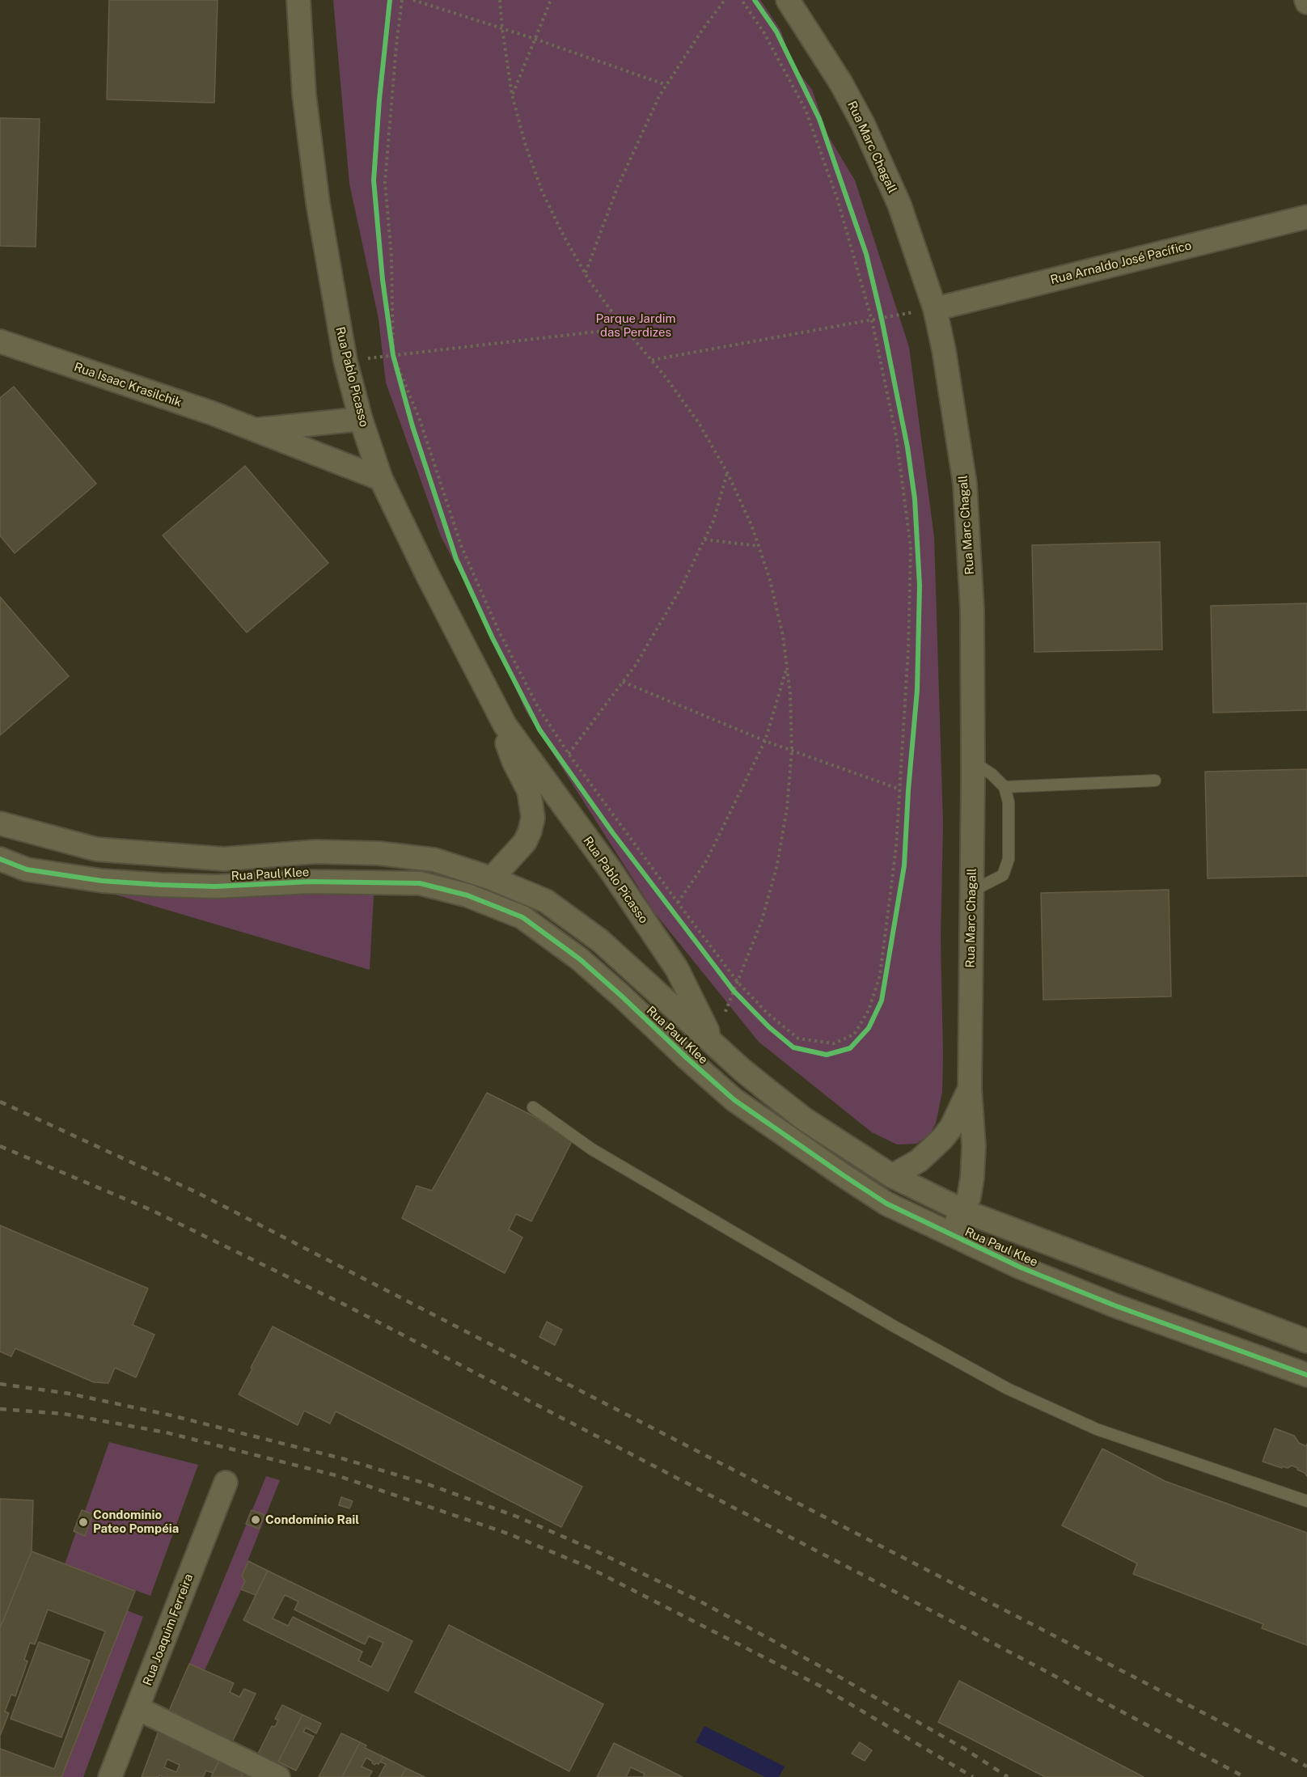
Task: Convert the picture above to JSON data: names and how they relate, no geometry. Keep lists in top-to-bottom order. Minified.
{"streets":{"street":["Rua Marc Chagall","Rua Arnaldo José Pacífico","Rua Pablo Picasso","Rua Isaac Krasilchik","Rua Paul Klee","Rua Joaquim Ferreira"]},"crossings":[["Rua Marc Chagall","Rua Arnaldo José Pacífico"],["Rua Marc Chagall","Rua Paul Klee"],["Rua Pablo Picasso","Rua Isaac Krasilchik"],["Rua Pablo Picasso","Rua Paul Klee"]],"parks":["Parque Jardim das Perdizes"],"places":["Condomínio Rail","Condominio Pateo Pompéia"]}
